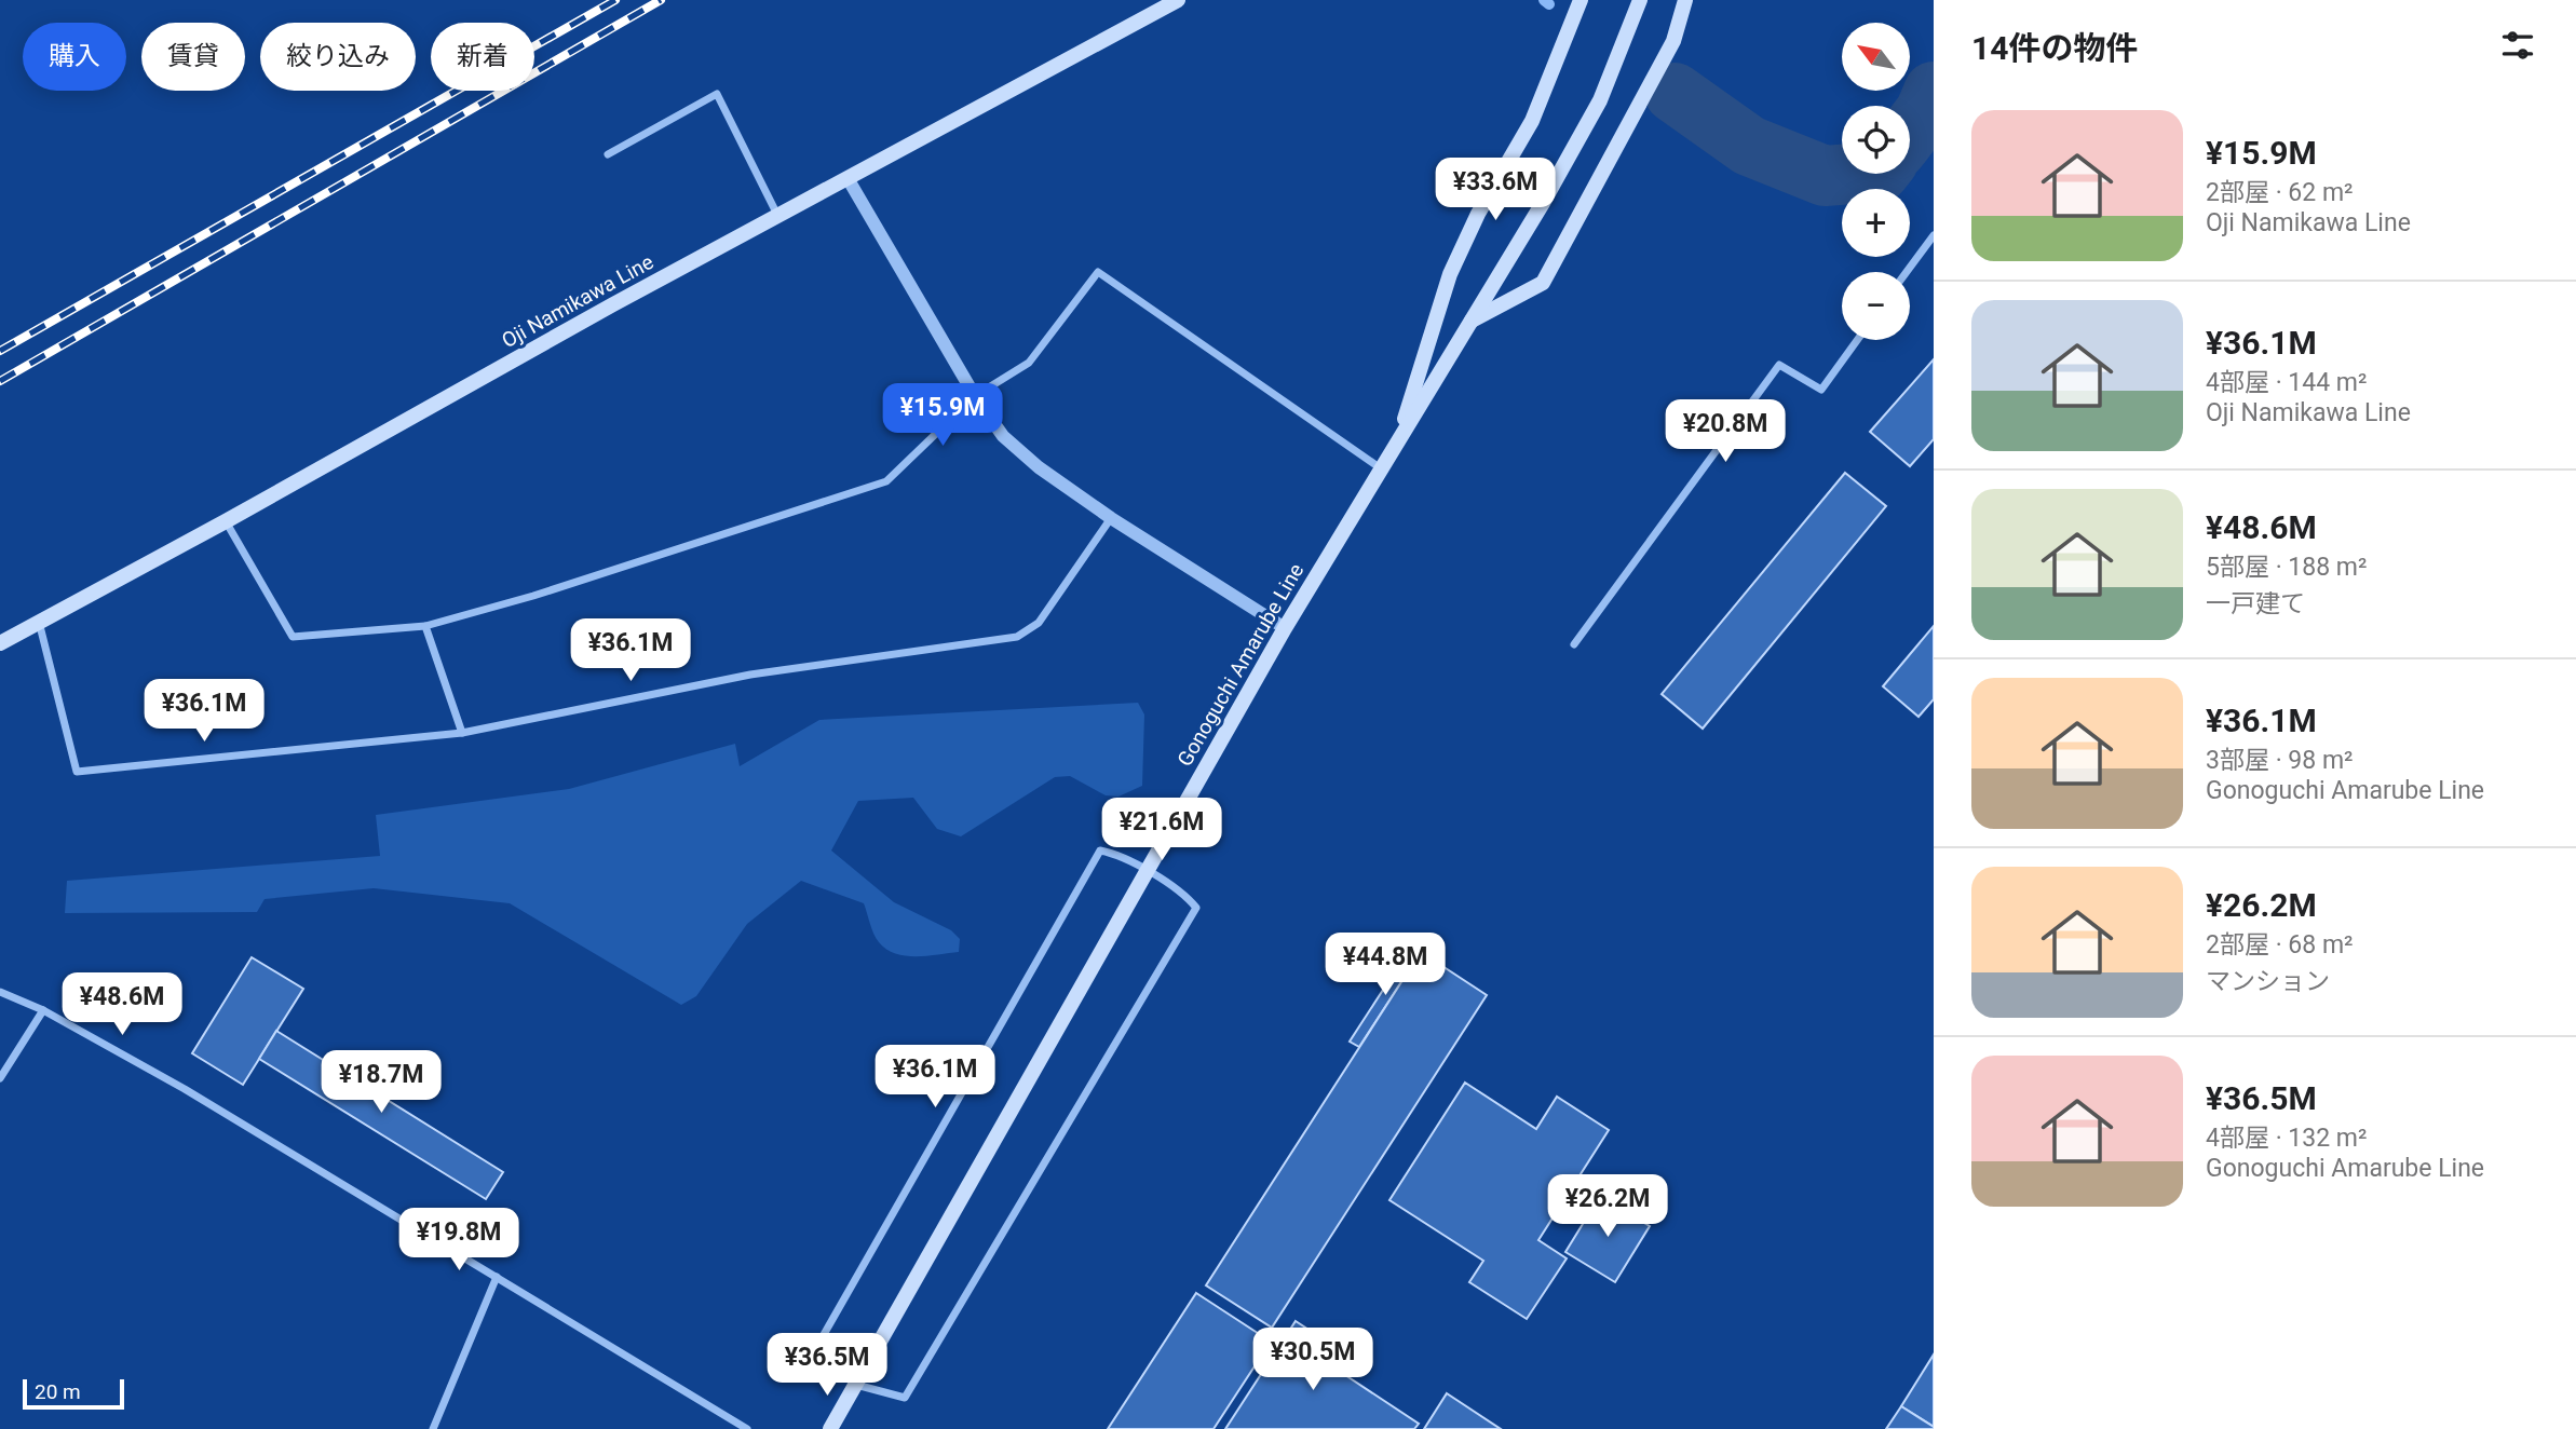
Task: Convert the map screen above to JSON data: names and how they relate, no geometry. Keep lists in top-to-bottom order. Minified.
{"streets":{"main road":["Oji Namikawa Line","Gonoguchi Amarube Line"]},"scale_bar":"20 m","north":"top left","page":{"heading":"14件の物件","map_buttons":["+","−"],"chip":["購入","賃貸","絞り込み","新着"],"list":[{"name":"¥15.9M","note":"2部屋 · 62 m² · Oji Namikawa Line"},{"name":"¥36.1M","note":"4部屋 · 144 m² · Oji Namikawa Line"},{"name":"¥48.6M","note":"5部屋 · 188 m² · 一戸建て"},{"name":"¥36.1M","note":"3部屋 · 98 m² · Gonoguchi Amarube Line"},{"name":"¥26.2M","note":"2部屋 · 68 m² · マンション"},{"name":"¥36.5M","note":"4部屋 · 132 m² · Gonoguchi Amarube Line"}],"price":["¥33.6M","¥15.9M","¥20.8M","¥36.1M","¥36.1M","¥21.6M","¥44.8M","¥48.6M","¥36.1M","¥18.7M","¥26.2M","¥19.8M","¥30.5M","¥36.5M"],"scale":"20 m"}}
